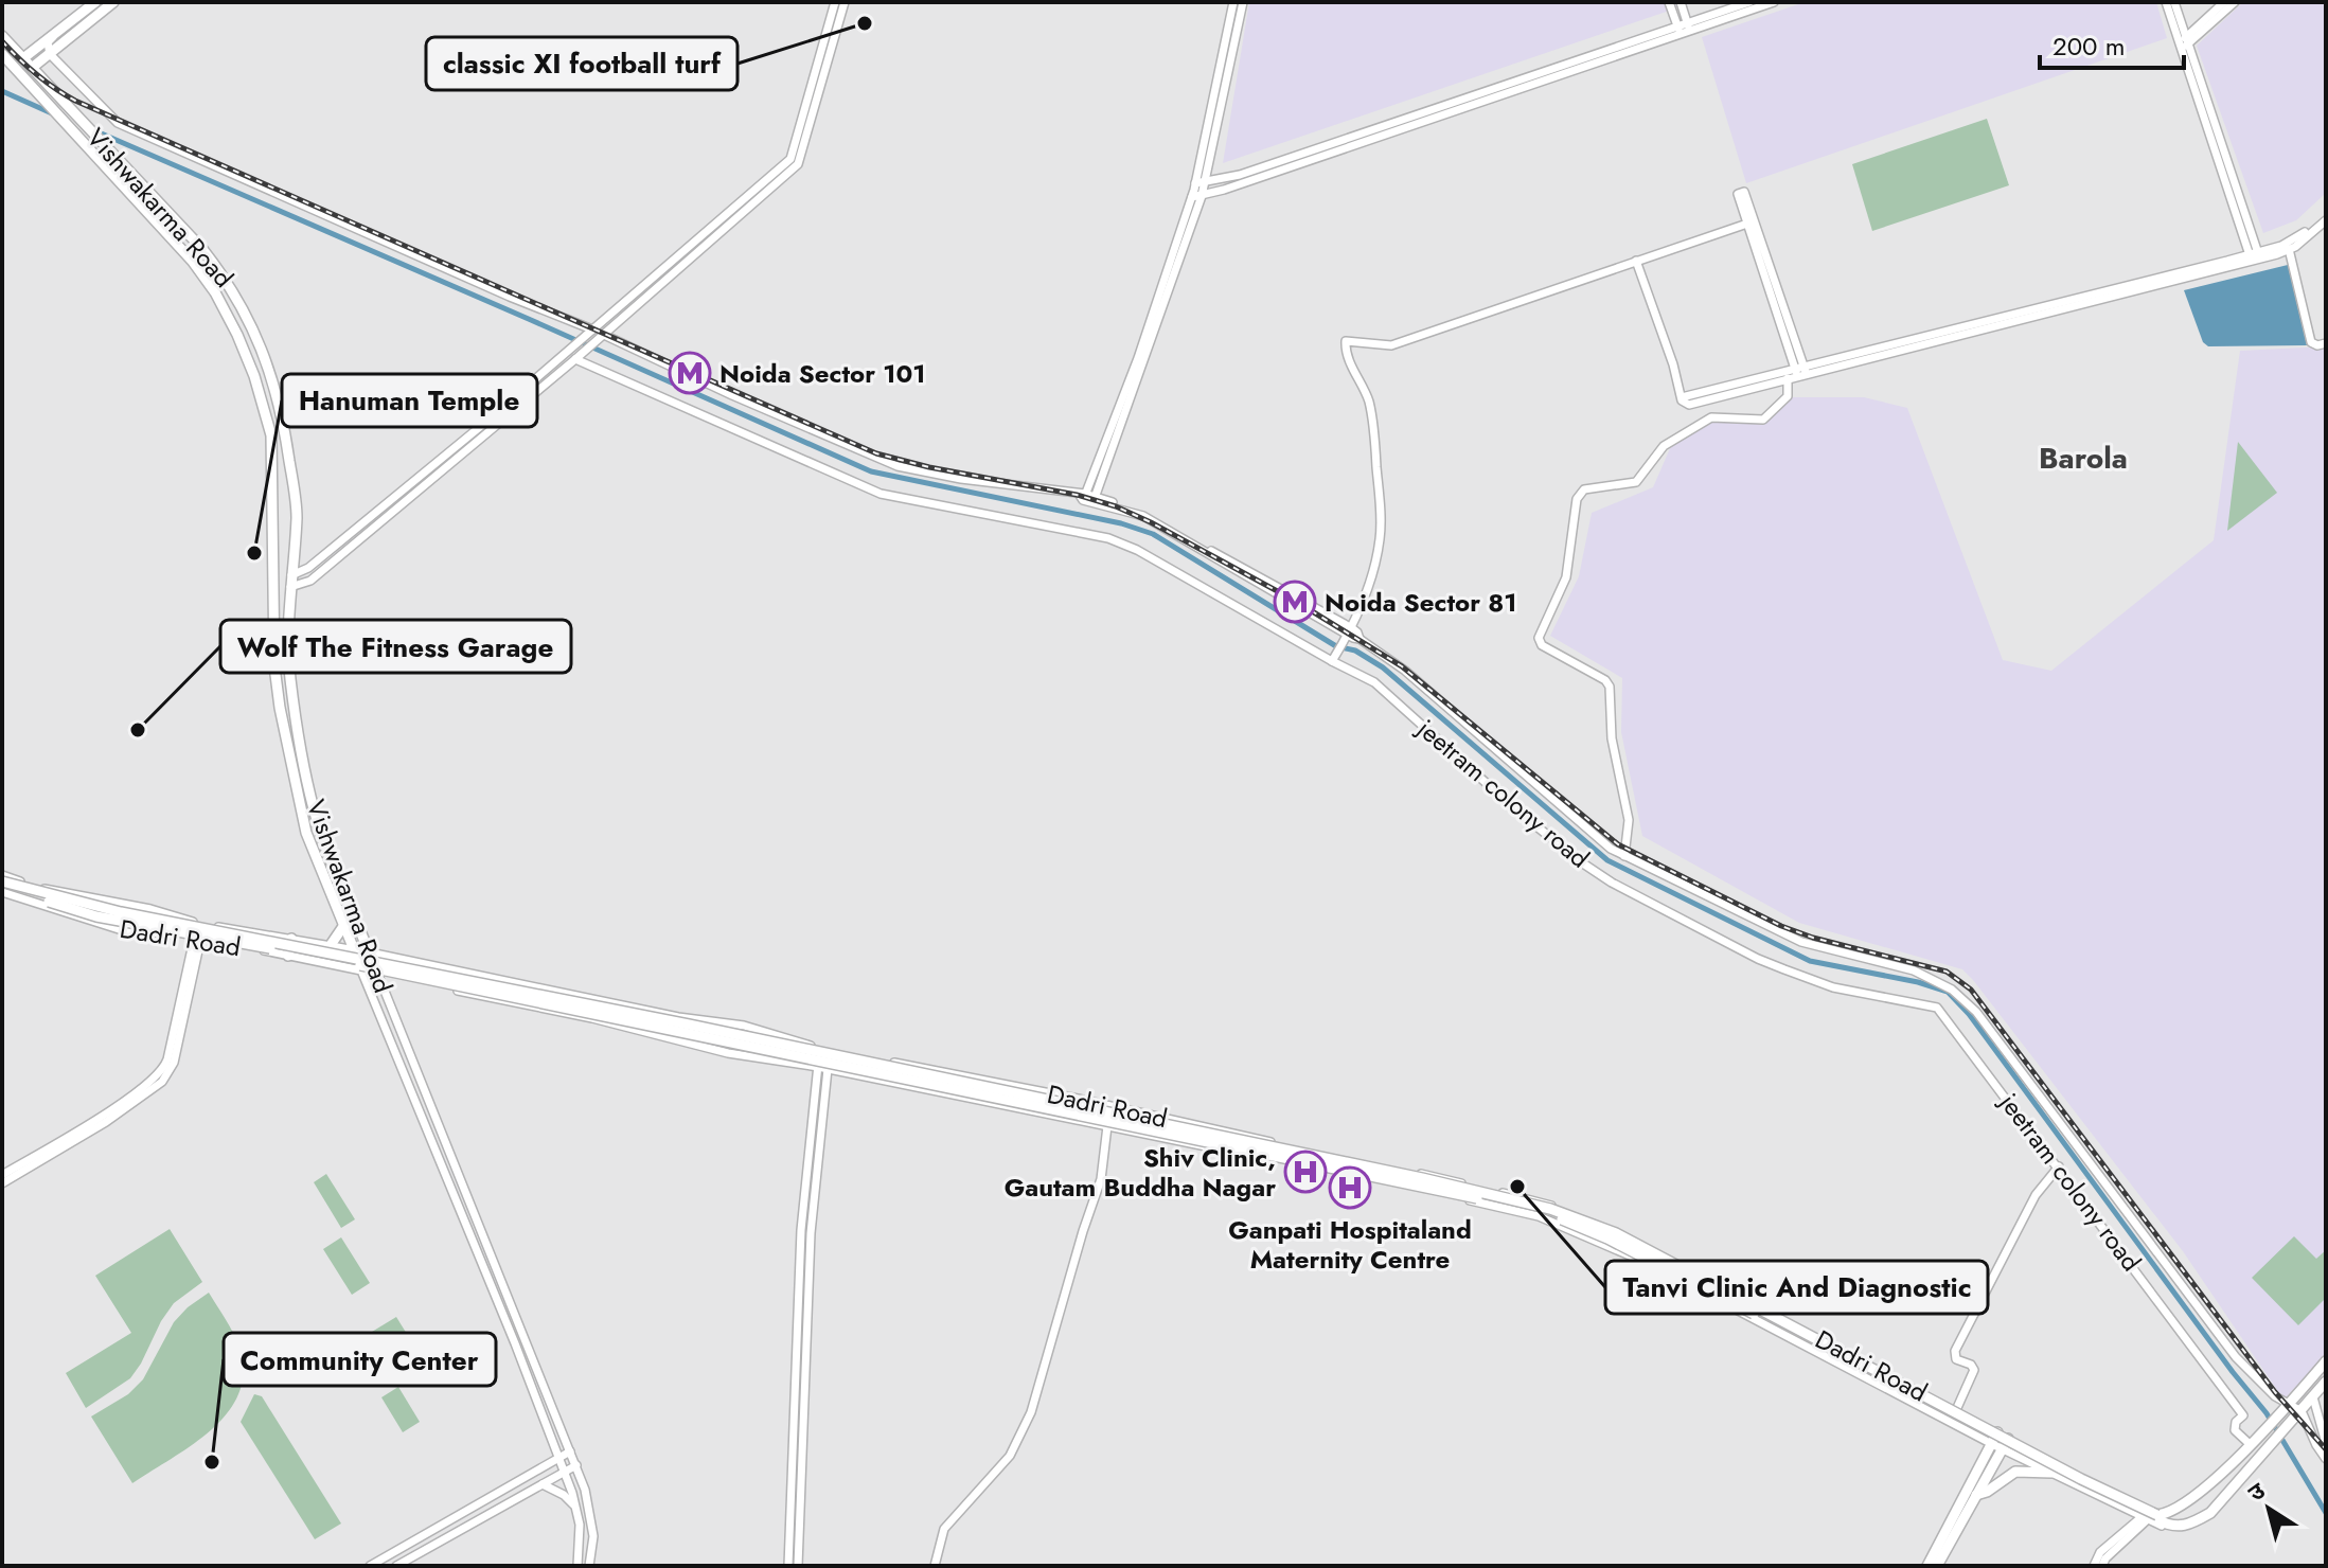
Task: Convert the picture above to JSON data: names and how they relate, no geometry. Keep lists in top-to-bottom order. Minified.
{"streets":{"main road":["Vishwakarma Road"],"street":["jeetram colony road","Dadri Road"]},"crossings":[["Vishwakarma Road","Dadri Road"]],"districts":["Barola"],"places":{"other":["classic XI football turf","Hanuman Temple","Wolf The Fitness Garage","Tanvi Clinic And Diagnostic","Community Center"],"metro station":["Noida Sector 101","Noida Sector 81"],"hospital":["Shiv Clinic, Gautam Buddha Nagar","Ganpati Hospitaland Maternity Centre"]},"scale_bar":"200 m","north":"top left"}
